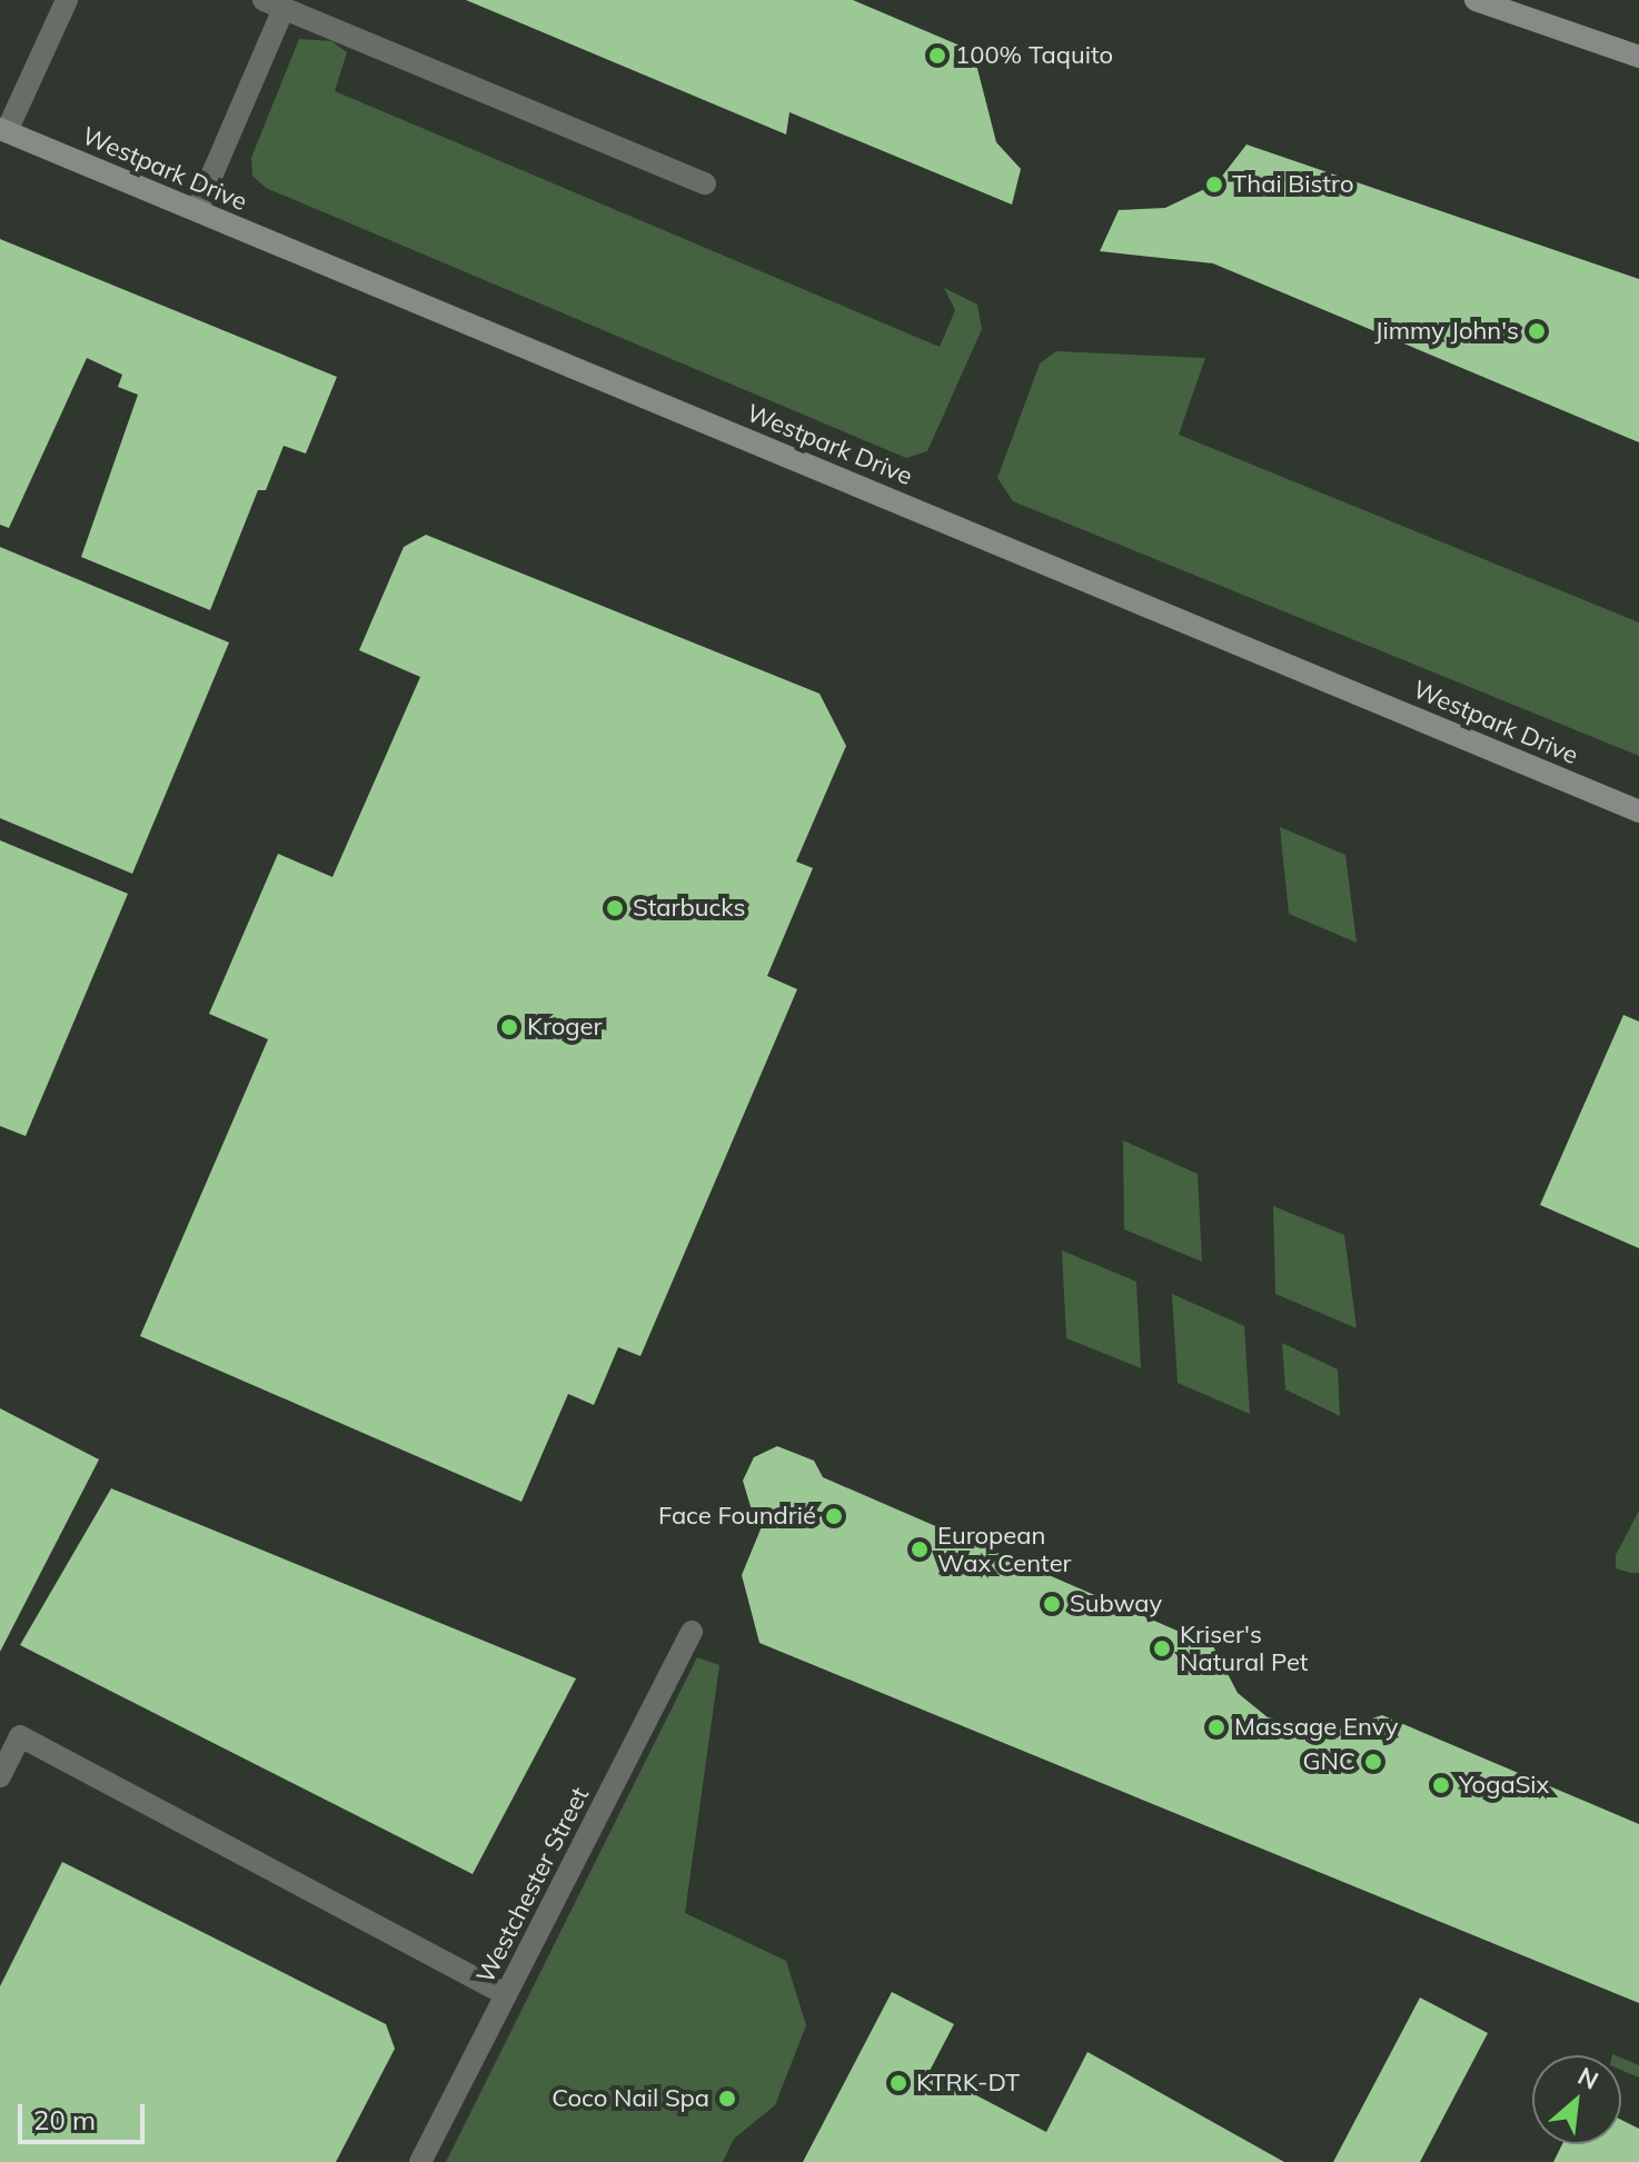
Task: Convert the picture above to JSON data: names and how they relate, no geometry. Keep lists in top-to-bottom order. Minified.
{"streets":{"main road":["Westpark Drive"],"street":["Westchester Street"]},"places":["100% Taquito","Thai Bistro","Jimmy John's","Starbucks","Kroger","Face Foundrié","European Wax Center","Subway","Kriser's Natural Pet","Massage Envy","GNC","YogaSix","KTRK-DT","Coco Nail Spa"],"scale_bar":"20 m","north":"top right"}
